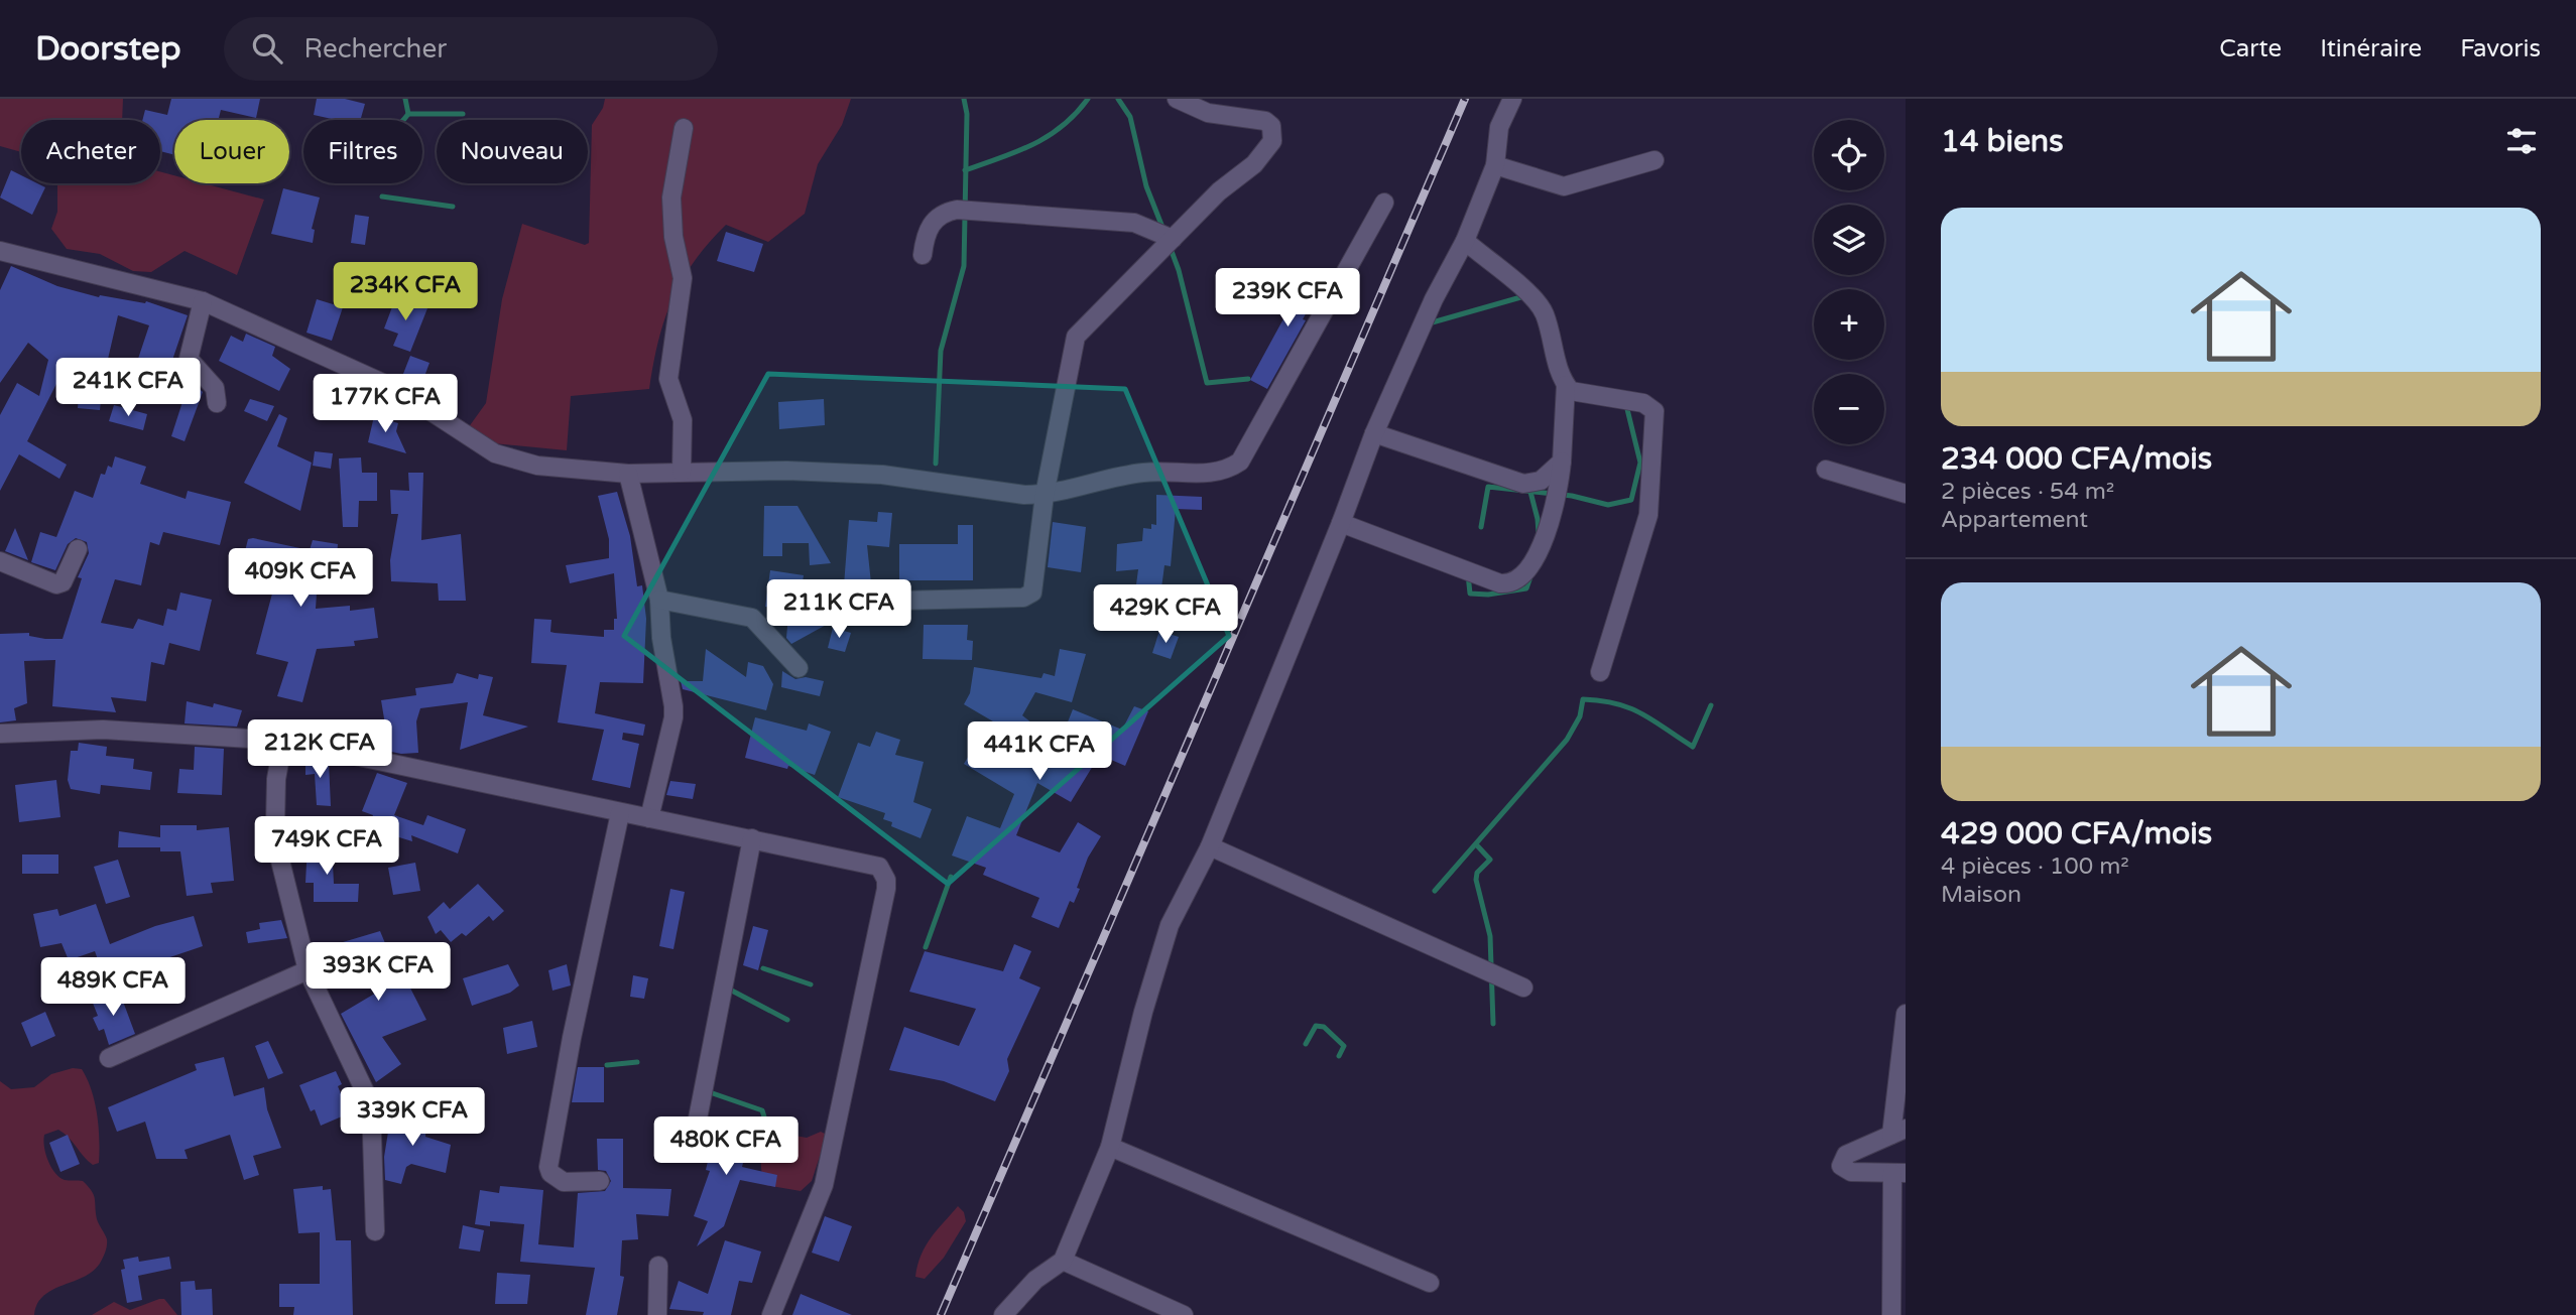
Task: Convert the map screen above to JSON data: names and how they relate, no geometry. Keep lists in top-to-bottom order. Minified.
{"page":{"header":"Doorstep","search":"Rechercher","nav":["Carte","Itinéraire","Favoris"],"heading":"14 biens","map_buttons":["+","−"],"chip":["Acheter","Louer","Filtres","Nouveau"],"list":[{"name":"234 000 CFA/mois","note":"2 pièces · 54 m² · Appartement"},{"name":"429 000 CFA/mois","note":"4 pièces · 100 m² · Maison"}],"price":["234K CFA","239K CFA","241K CFA","177K CFA","409K CFA","211K CFA","429K CFA","212K CFA","441K CFA","749K CFA","393K CFA","489K CFA","339K CFA","480K CFA"]}}
